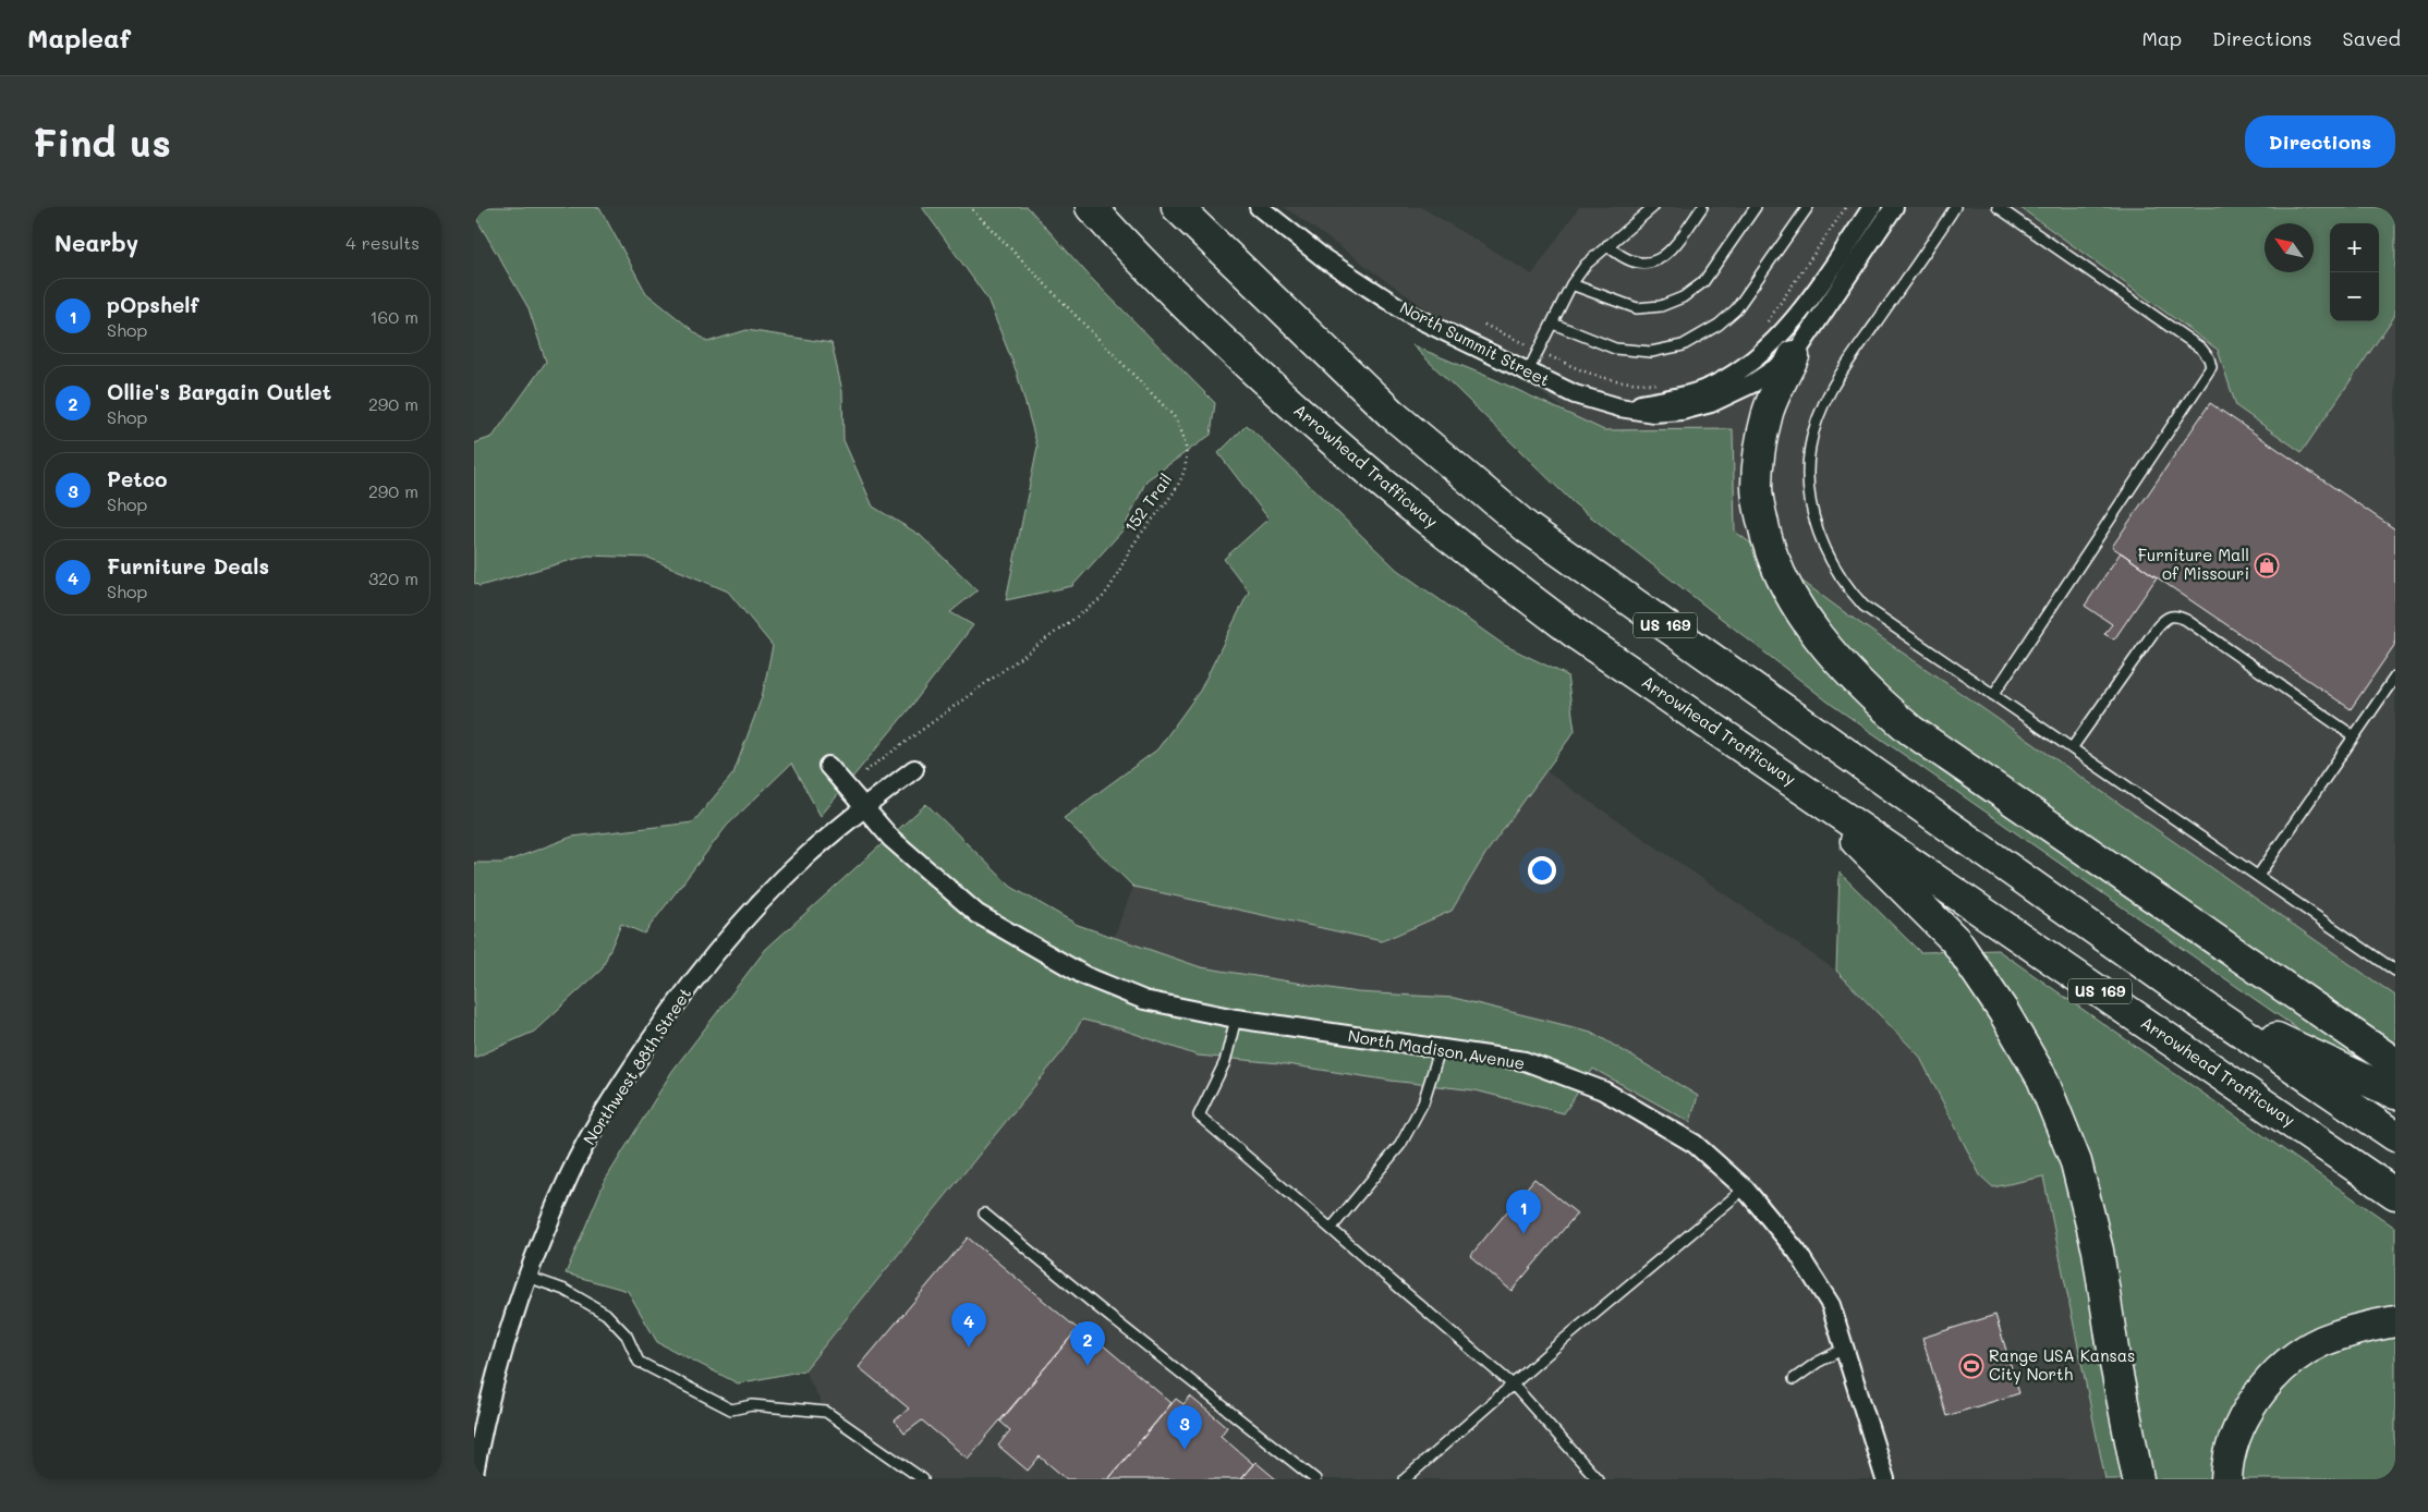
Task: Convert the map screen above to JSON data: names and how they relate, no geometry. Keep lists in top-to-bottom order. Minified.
{"streets":{"highway":["Arrowhead Trafficway","US 169"],"street":["North Summit Street","North Madison Avenue","Northwest 88th Street"],"path":["152 Trail"]},"crossings":[["North Madison Avenue","Northwest 88th Street"]],"places":{"shop":["Furniture Mall of Missouri"],"sports":["Range USA Kansas City North"]},"north":"top left","page":{"header":"Mapleaf","nav":["Map","Directions","Saved"],"buttons":"Directions","title":"Find us","heading":["Nearby","4 results"],"map_buttons":["+","−"],"list":[{"mark":"1","name":"pOpshelf","note":"Shop","value":"160 m"},{"mark":"2","name":"Ollie's Bargain Outlet","note":"Shop","value":"290 m"},{"mark":"3","name":"Petco","note":"Shop","value":"290 m"},{"mark":"4","name":"Furniture Deals","note":"Shop","value":"320 m"}],"pins":["1","4","2","3"]}}
